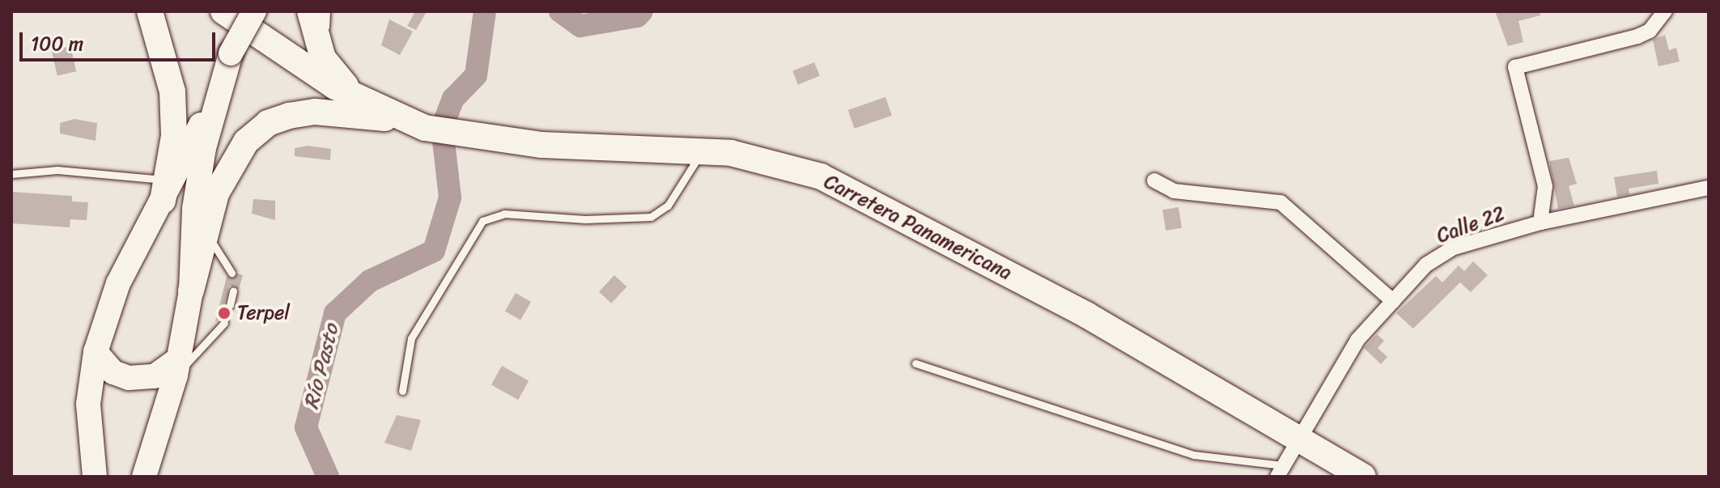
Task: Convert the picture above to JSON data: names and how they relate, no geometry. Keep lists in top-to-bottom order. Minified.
{"streets":{"highway":["Carretera Panamericana"],"street":["Calle 22"]},"crossings":[["Calle 22","Carretera Panamericana"]],"water":["Río Pasto"],"places":["Terpel"],"scale_bar":"100 m"}
